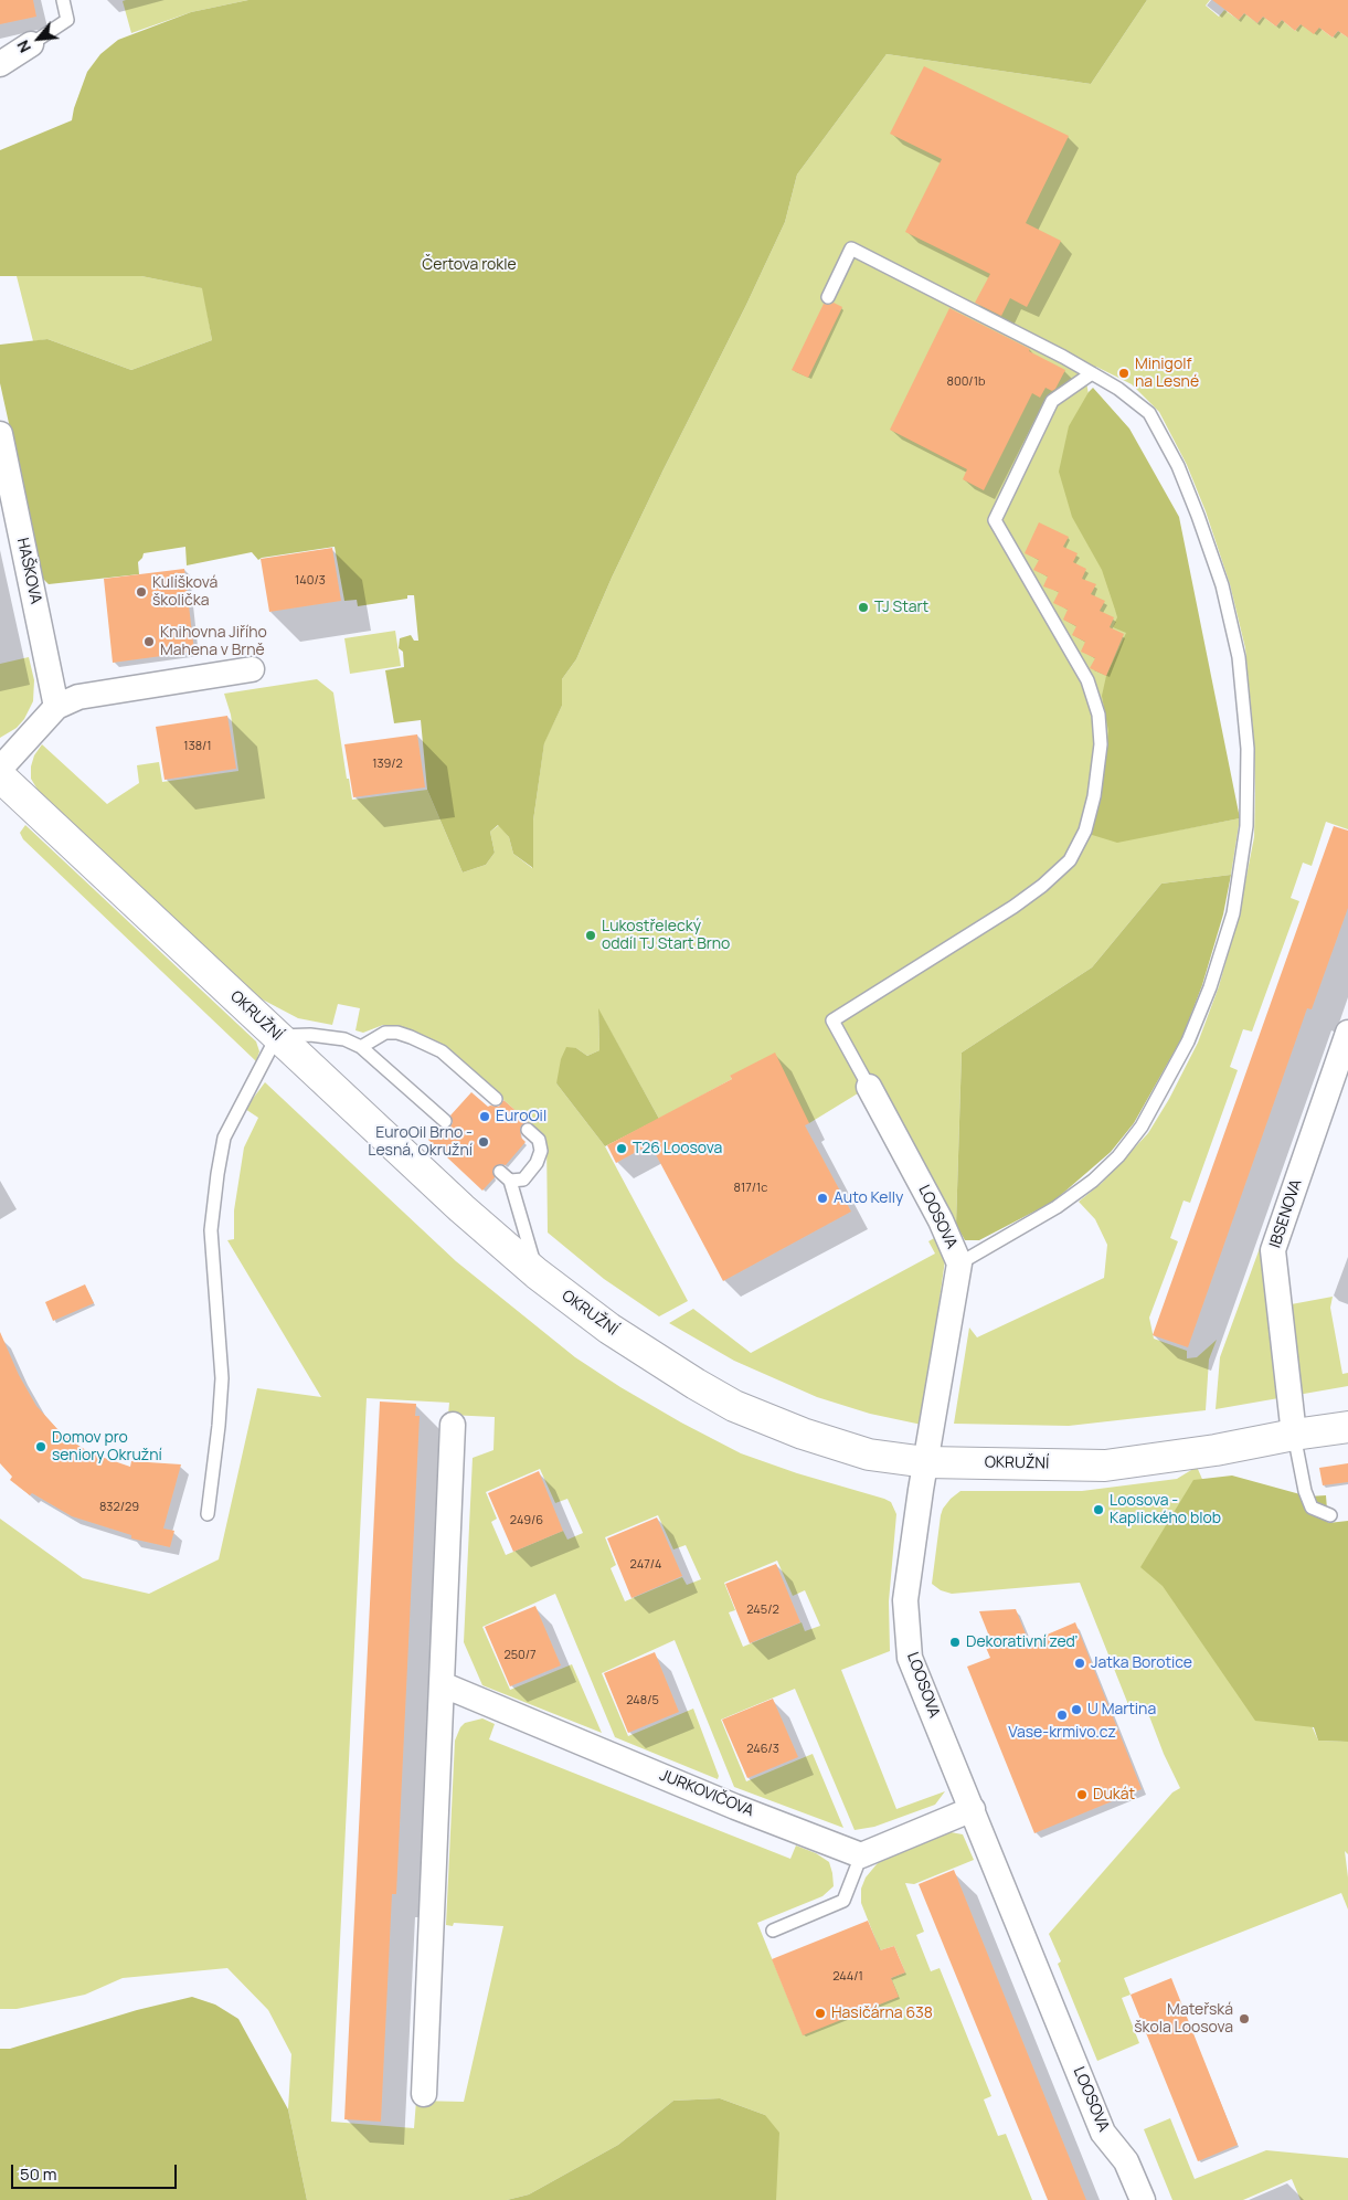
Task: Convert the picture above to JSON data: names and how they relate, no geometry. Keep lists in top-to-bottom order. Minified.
{"streets":{"street":["HAŠKOVA","OKRUŽNÍ","IBSENOVA","LOOSOVA","JURKOVIČOVA"]},"crossings":[["OKRUŽNÍ","IBSENOVA"],["OKRUŽNÍ","LOOSOVA"]],"parks":["Čertova rokle"],"places":["Minigolf na Lesné","Kulíšková školička","TJ Start","Knihovna Jiřího Mahena v Brně","Lukostřelecký oddíl TJ Start Brno","EuroOil","EuroOil Brno - Lesná, Okružní","T26 Loosova","Auto Kelly","Domov pro seniory Okružní","Loosova - Kaplického blob","Dekorativní zeď","Jatka Borotice","U Martina","Vase-krmivo.cz","Dukát","Hasičárna 638","Mateřská škola Loosova"],"house_numbers":["800/1b","140/3","138/1","139/2","817/1c","832/29","249/6","247/4","245/2","250/7","248/5","246/3","244/1"],"scale_bar":"50 m","north":"bottom left"}
